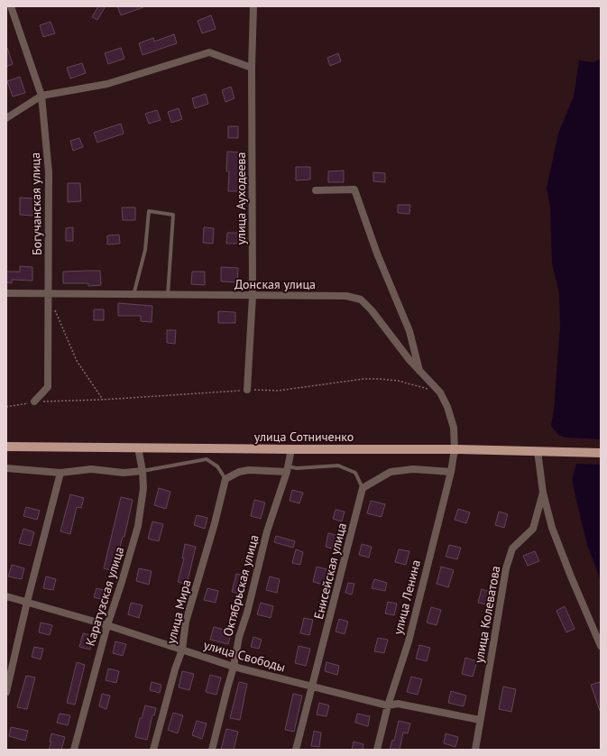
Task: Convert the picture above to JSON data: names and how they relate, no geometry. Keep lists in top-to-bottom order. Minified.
{"streets":{"main road":["улица Сотниченко"],"street":["улица Ауходеева","Богучанская улица","Донская улица","Енисейская улица","Октябрьская улица","Каратузская улица","улица Ленина","улица Мира","улица Колеватова","улица Свободы"]},"crossings":[["улица Ауходеева","Донская улица"],["Богучанская улица","Донская улица"],["Донская улица","улица Сотниченко"],["Донская улица","улица Ленина"],["улица Сотниченко","Октябрьская улица"],["улица Сотниченко","Каратузская улица"],["улица Сотниченко","улица Ленина"],["Енисейская улица","улица Свободы"],["Октябрьская улица","улица Свободы"],["Каратузская улица","улица Свободы"],["улица Ленина","улица Свободы"],["улица Мира","улица Свободы"],["улица Колеватова","улица Свободы"]]}
